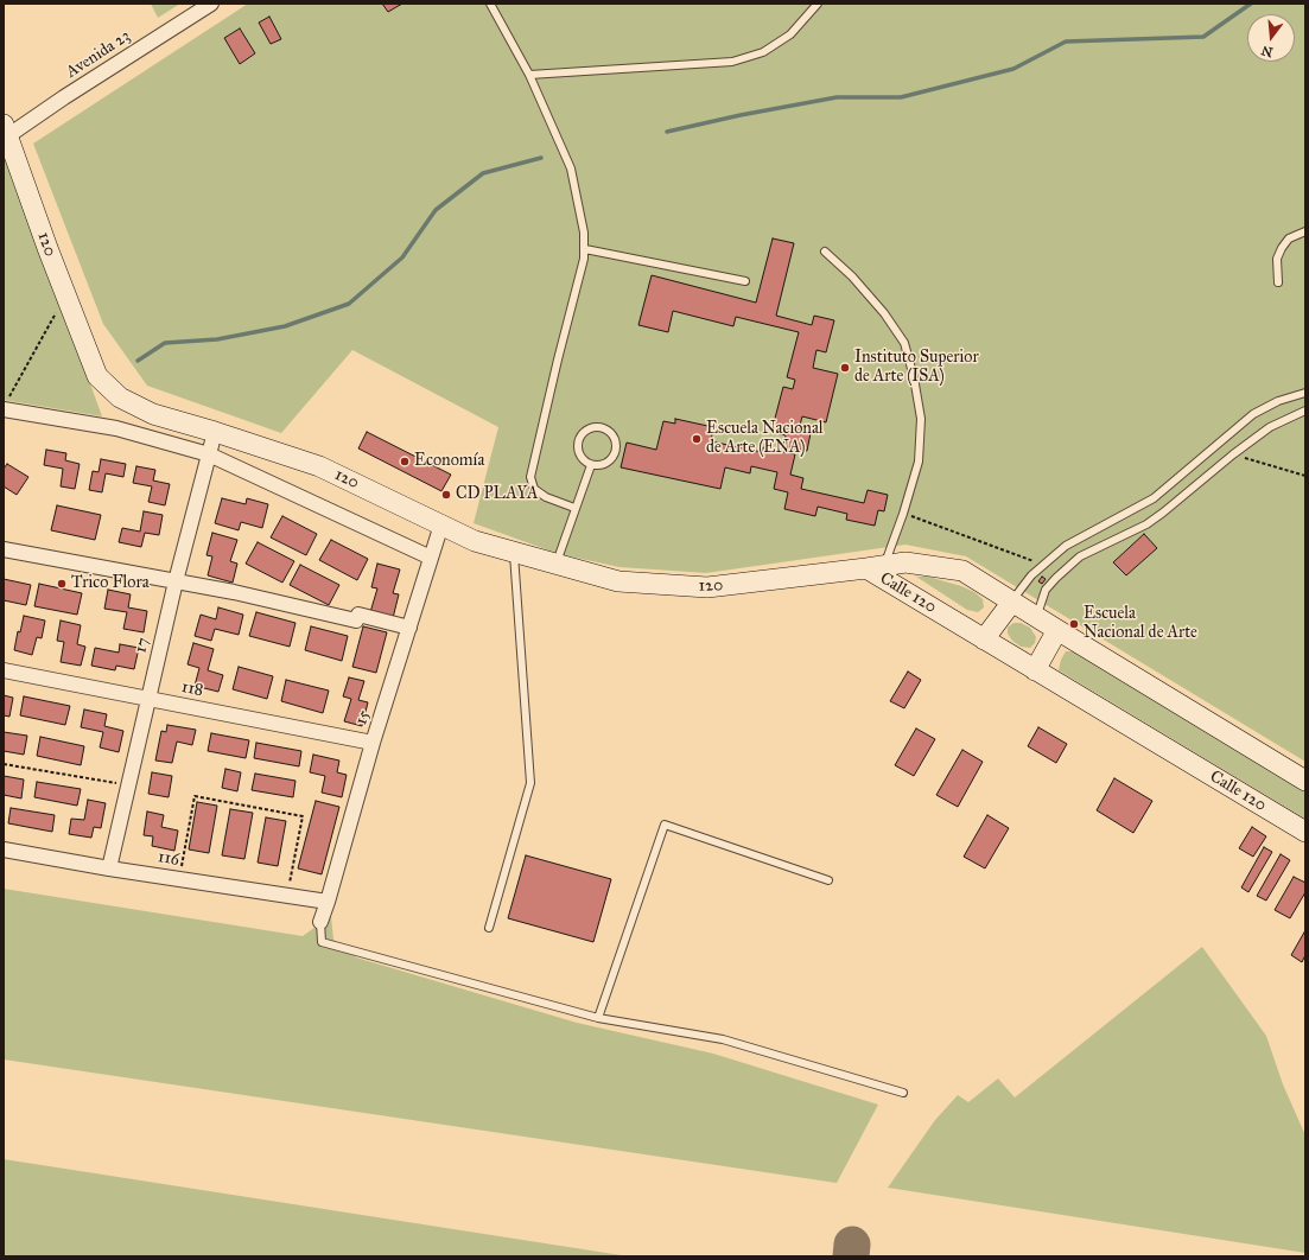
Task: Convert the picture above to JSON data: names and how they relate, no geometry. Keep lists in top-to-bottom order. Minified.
{"streets":{"main road":["120","Calle 120"],"street":["Avenida 23","17","118","15","116"]},"crossings":[["Avenida 23","120"],["120","Calle 120"],["120","17"],["120","15"],["17","118"],["17","116"],["118","15"],["15","116"]],"places":["Instituto Superior de Arte (ISA)","Escuela Nacional de Arte (ENA)","Economía","CD PLAYA","Trico Flora","Escuela Nacional de Arte"],"north":"bottom"}
